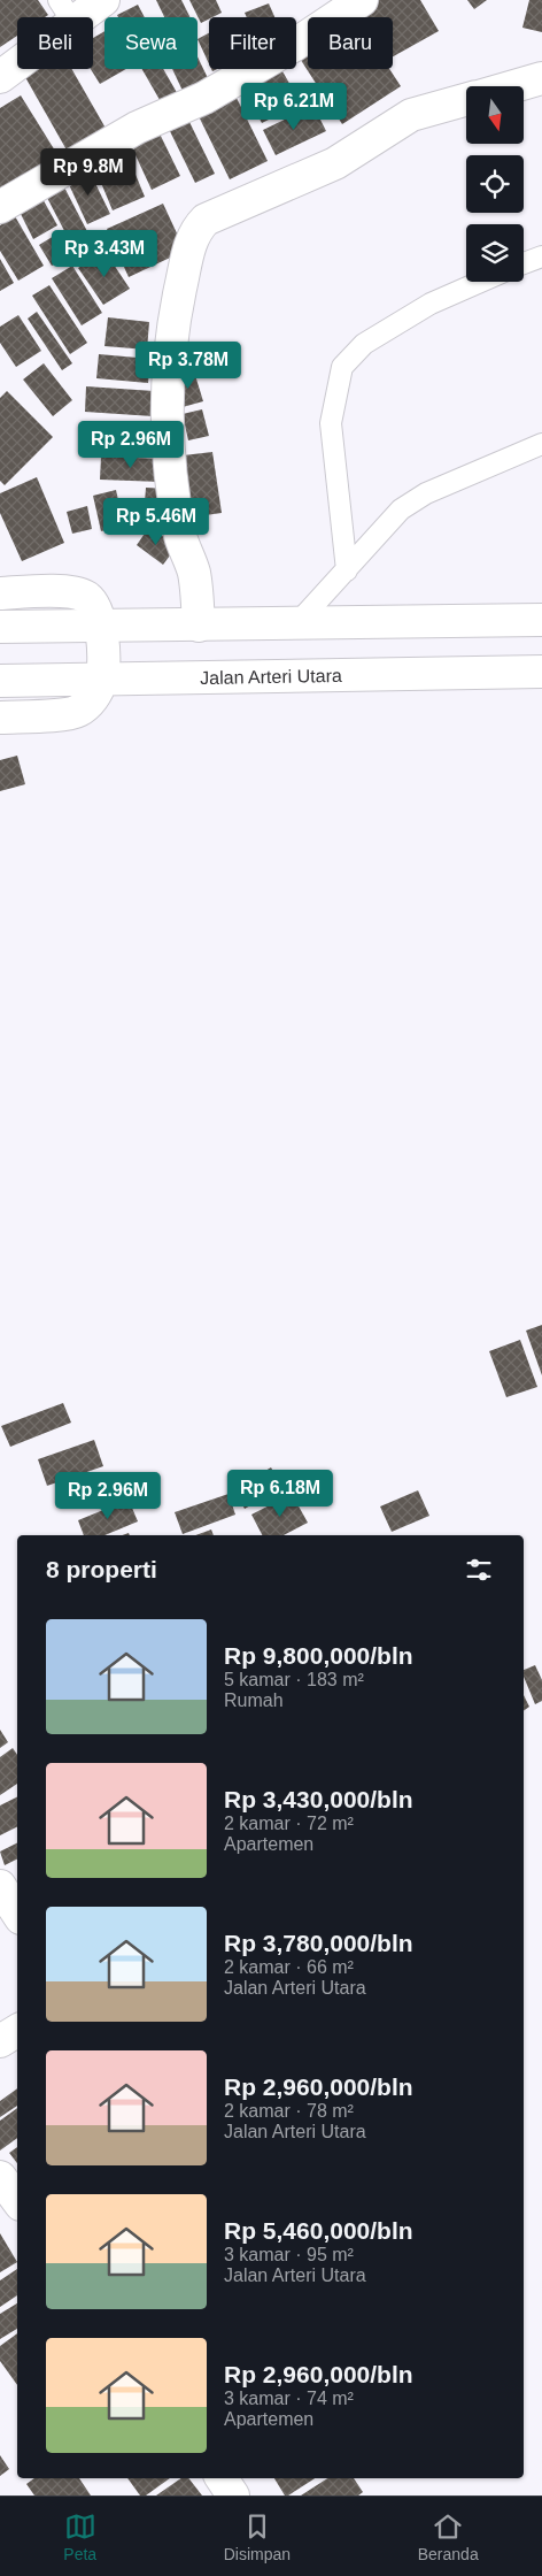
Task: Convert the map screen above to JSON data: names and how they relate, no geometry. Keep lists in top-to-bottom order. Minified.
{"streets":{"main road":["Jalan Arteri Utara"]},"north":"bottom","page":{"chip":["Beli","Sewa","Filter","Baru"],"price":["Rp 6.21M","Rp 9.8M","Rp 3.43M","Rp 3.78M","Rp 2.96M","Rp 5.46M","Rp 6.18M","Rp 2.96M"],"heading":"8 properti","list":[{"name":"Rp 9,800,000/bln","note":"5 kamar · 183 m² · Rumah"},{"name":"Rp 3,430,000/bln","note":"2 kamar · 72 m² · Apartemen"},{"name":"Rp 3,780,000/bln","note":"2 kamar · 66 m² · Jalan Arteri Utara"},{"name":"Rp 2,960,000/bln","note":"2 kamar · 78 m² · Jalan Arteri Utara"},{"name":"Rp 5,460,000/bln","note":"3 kamar · 95 m² · Jalan Arteri Utara"},{"name":"Rp 2,960,000/bln","note":"3 kamar · 74 m² · Apartemen"}],"tabs":["Peta","Disimpan","Beranda"]}}
